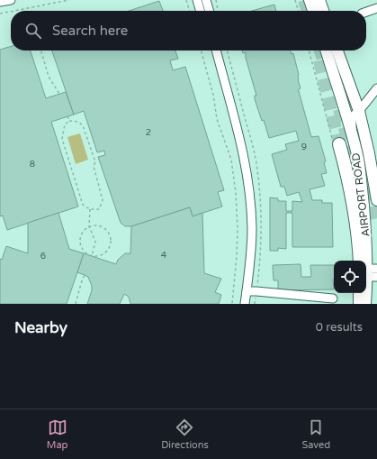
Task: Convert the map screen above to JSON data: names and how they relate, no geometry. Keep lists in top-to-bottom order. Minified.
{"streets":{"main road":["AIRPORT ROAD"]},"house_numbers":["2","9","8","4","6"],"page":{"search":"Search here","heading":["Nearby","0 results"],"nav":["Map","Directions","Saved"]}}
